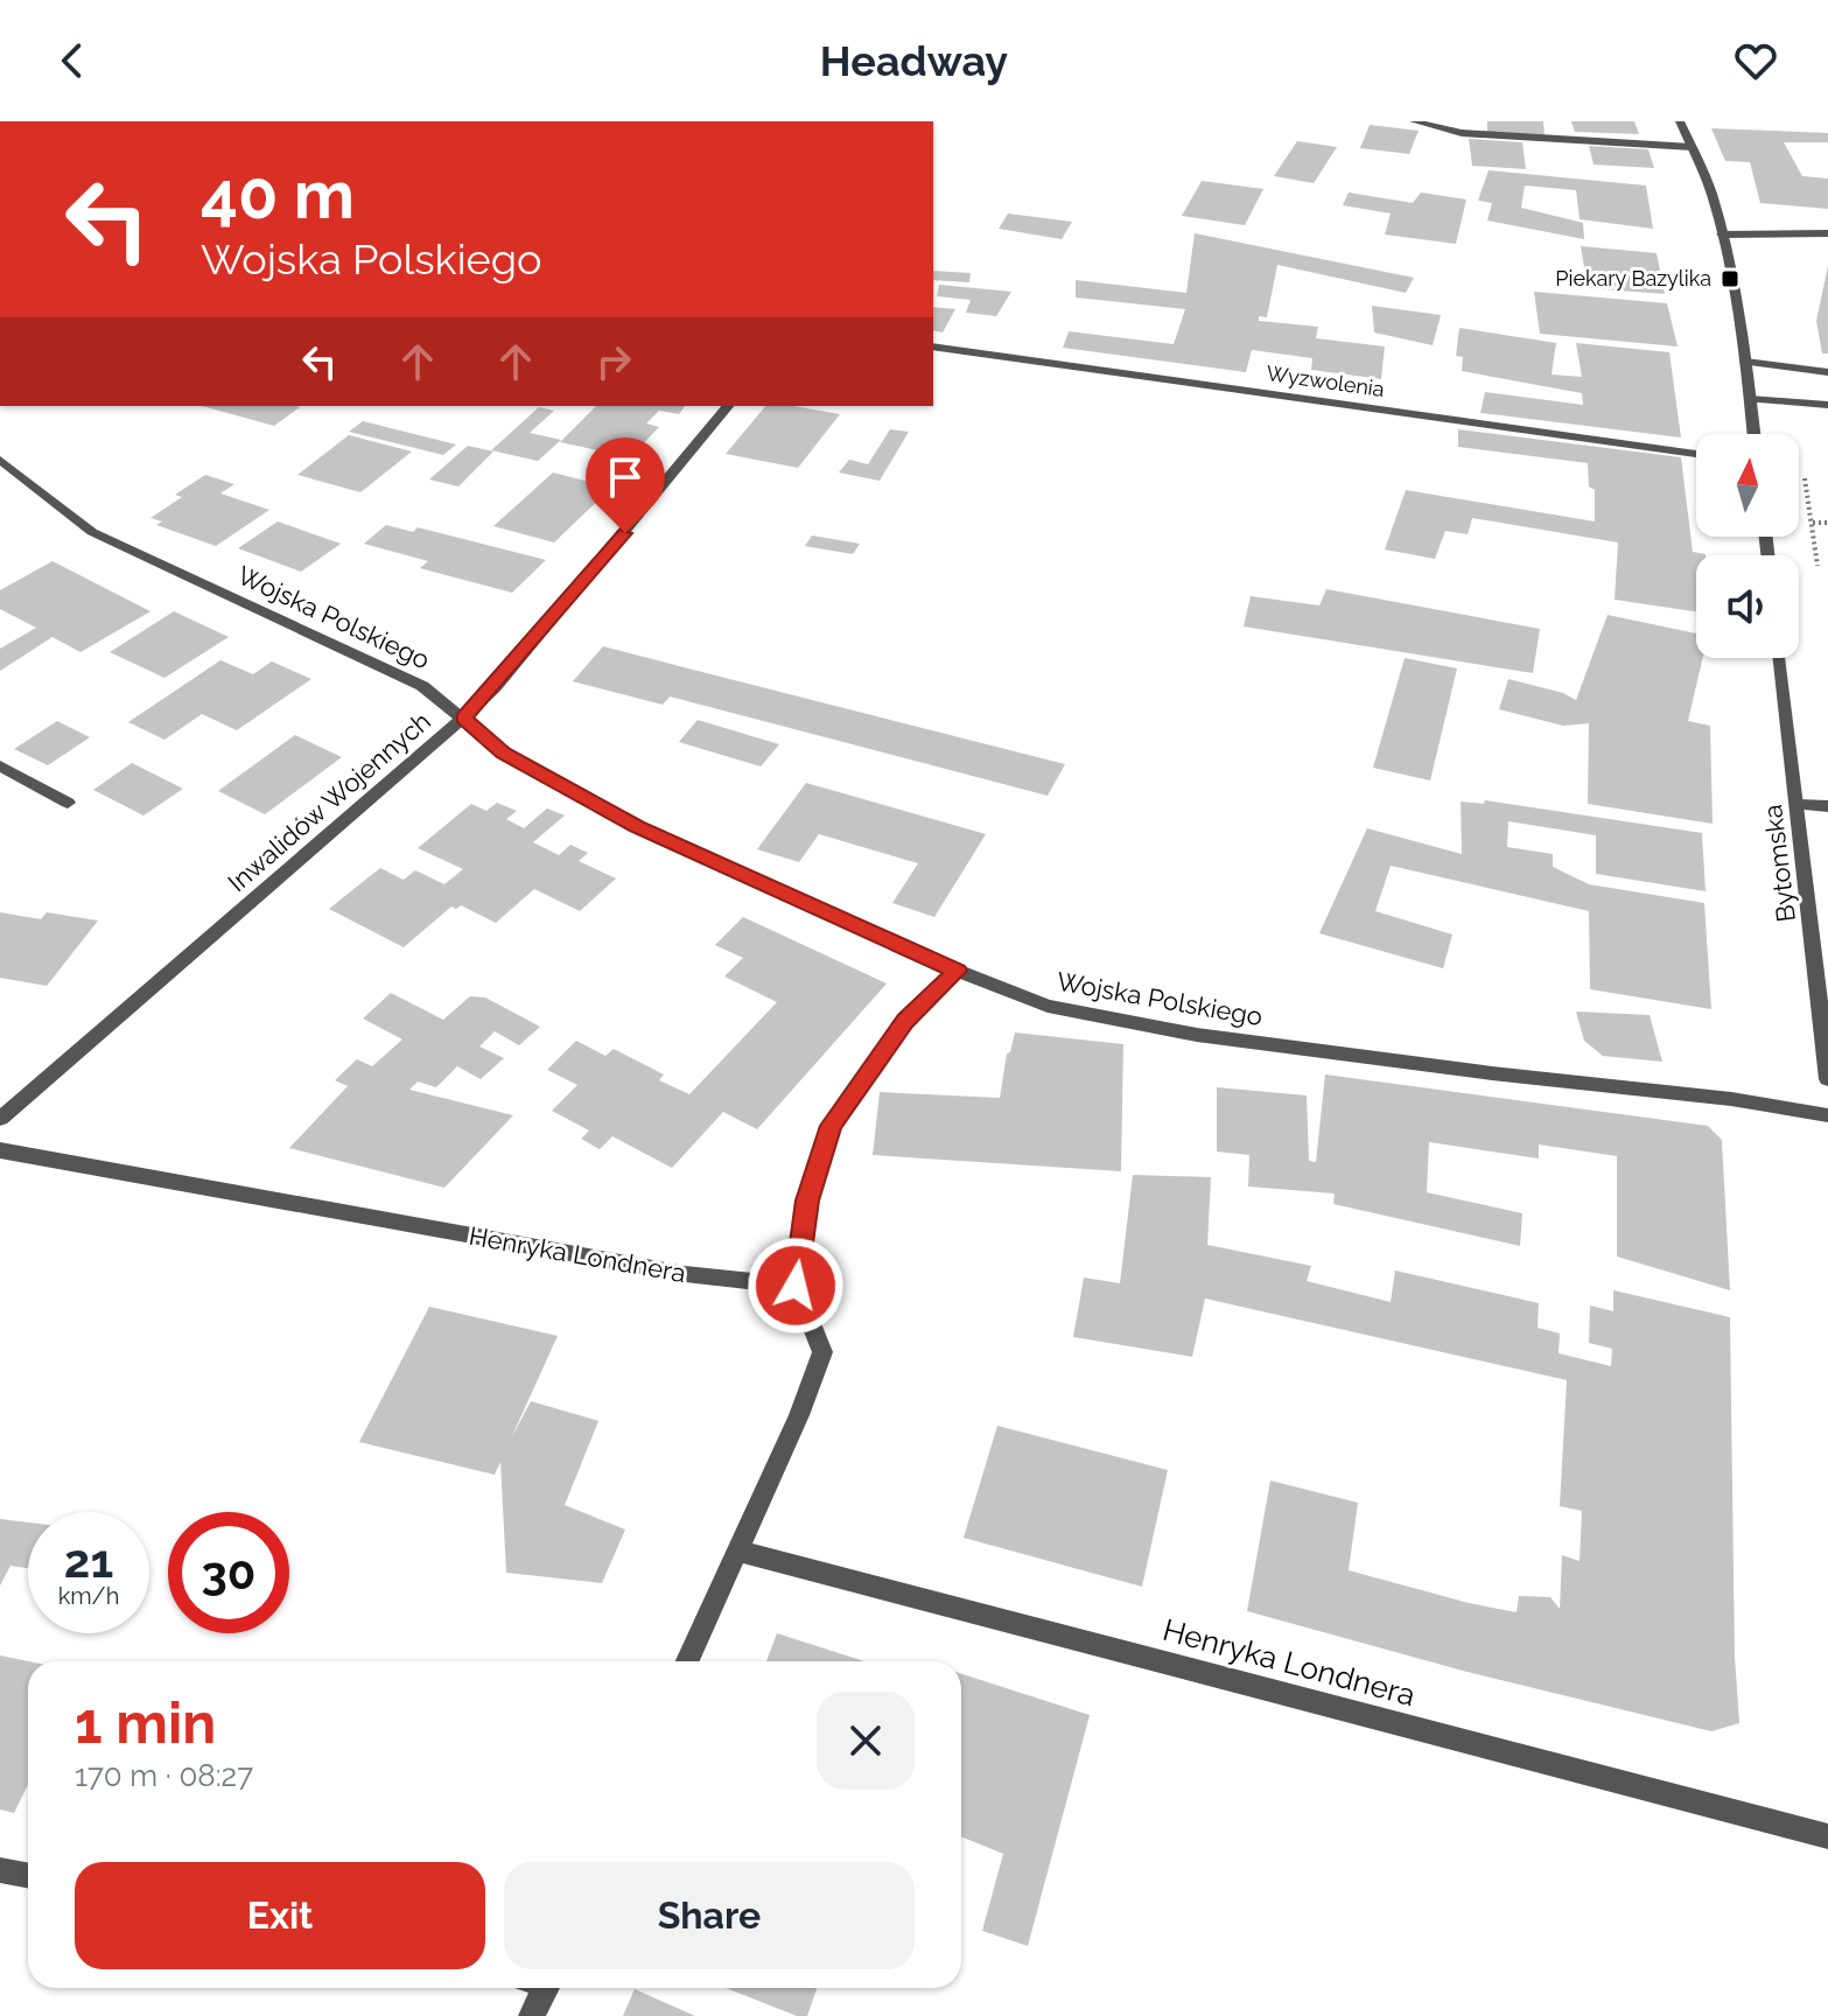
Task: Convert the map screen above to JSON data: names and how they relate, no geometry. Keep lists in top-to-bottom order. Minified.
{"streets":{"street":["Wyzwolenia","Wojska Polskiego","Inwalidów Wojennych","Bytomska","Henryka Londnera"]},"crossings":[["Wojska Polskiego","Inwalidów Wojennych"]],"places":{"transit":["Piekary Bazylika"]},"north":"top","page":{"header":"Headway","turn":["40 m","Wojska Polskiego"],"speed":"21 km/h","limit":"30","heading":["1 min","170 m · 08:27"],"buttons":["Exit","Share"]}}
